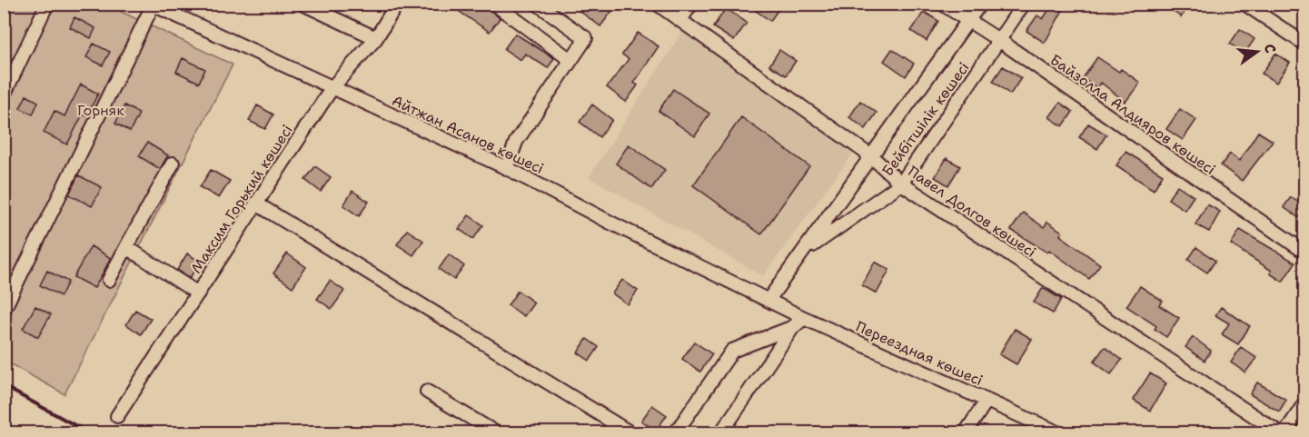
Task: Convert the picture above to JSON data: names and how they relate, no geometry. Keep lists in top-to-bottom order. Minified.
{"streets":{"street":["Байзолла Алдияров көшесі","Бейбітшілік көшесі","Айтжан Асанов көшесі","Максим Горький көшесі","Павел Долгов көшесі","Переездная көшесі"]},"crossings":[["Байзолла Алдияров көшесі","Бейбітшілік көшесі"],["Бейбітшілік көшесі","Айтжан Асанов көшесі"],["Бейбітшілік көшесі","Павел Долгов көшесі"],["Бейбітшілік көшесі","Переездная көшесі"],["Айтжан Асанов көшесі","Максим Горький көшесі"],["Айтжан Асанов көшесі","Переездная көшесі"]],"parks":["Горняк"],"north":"right"}
